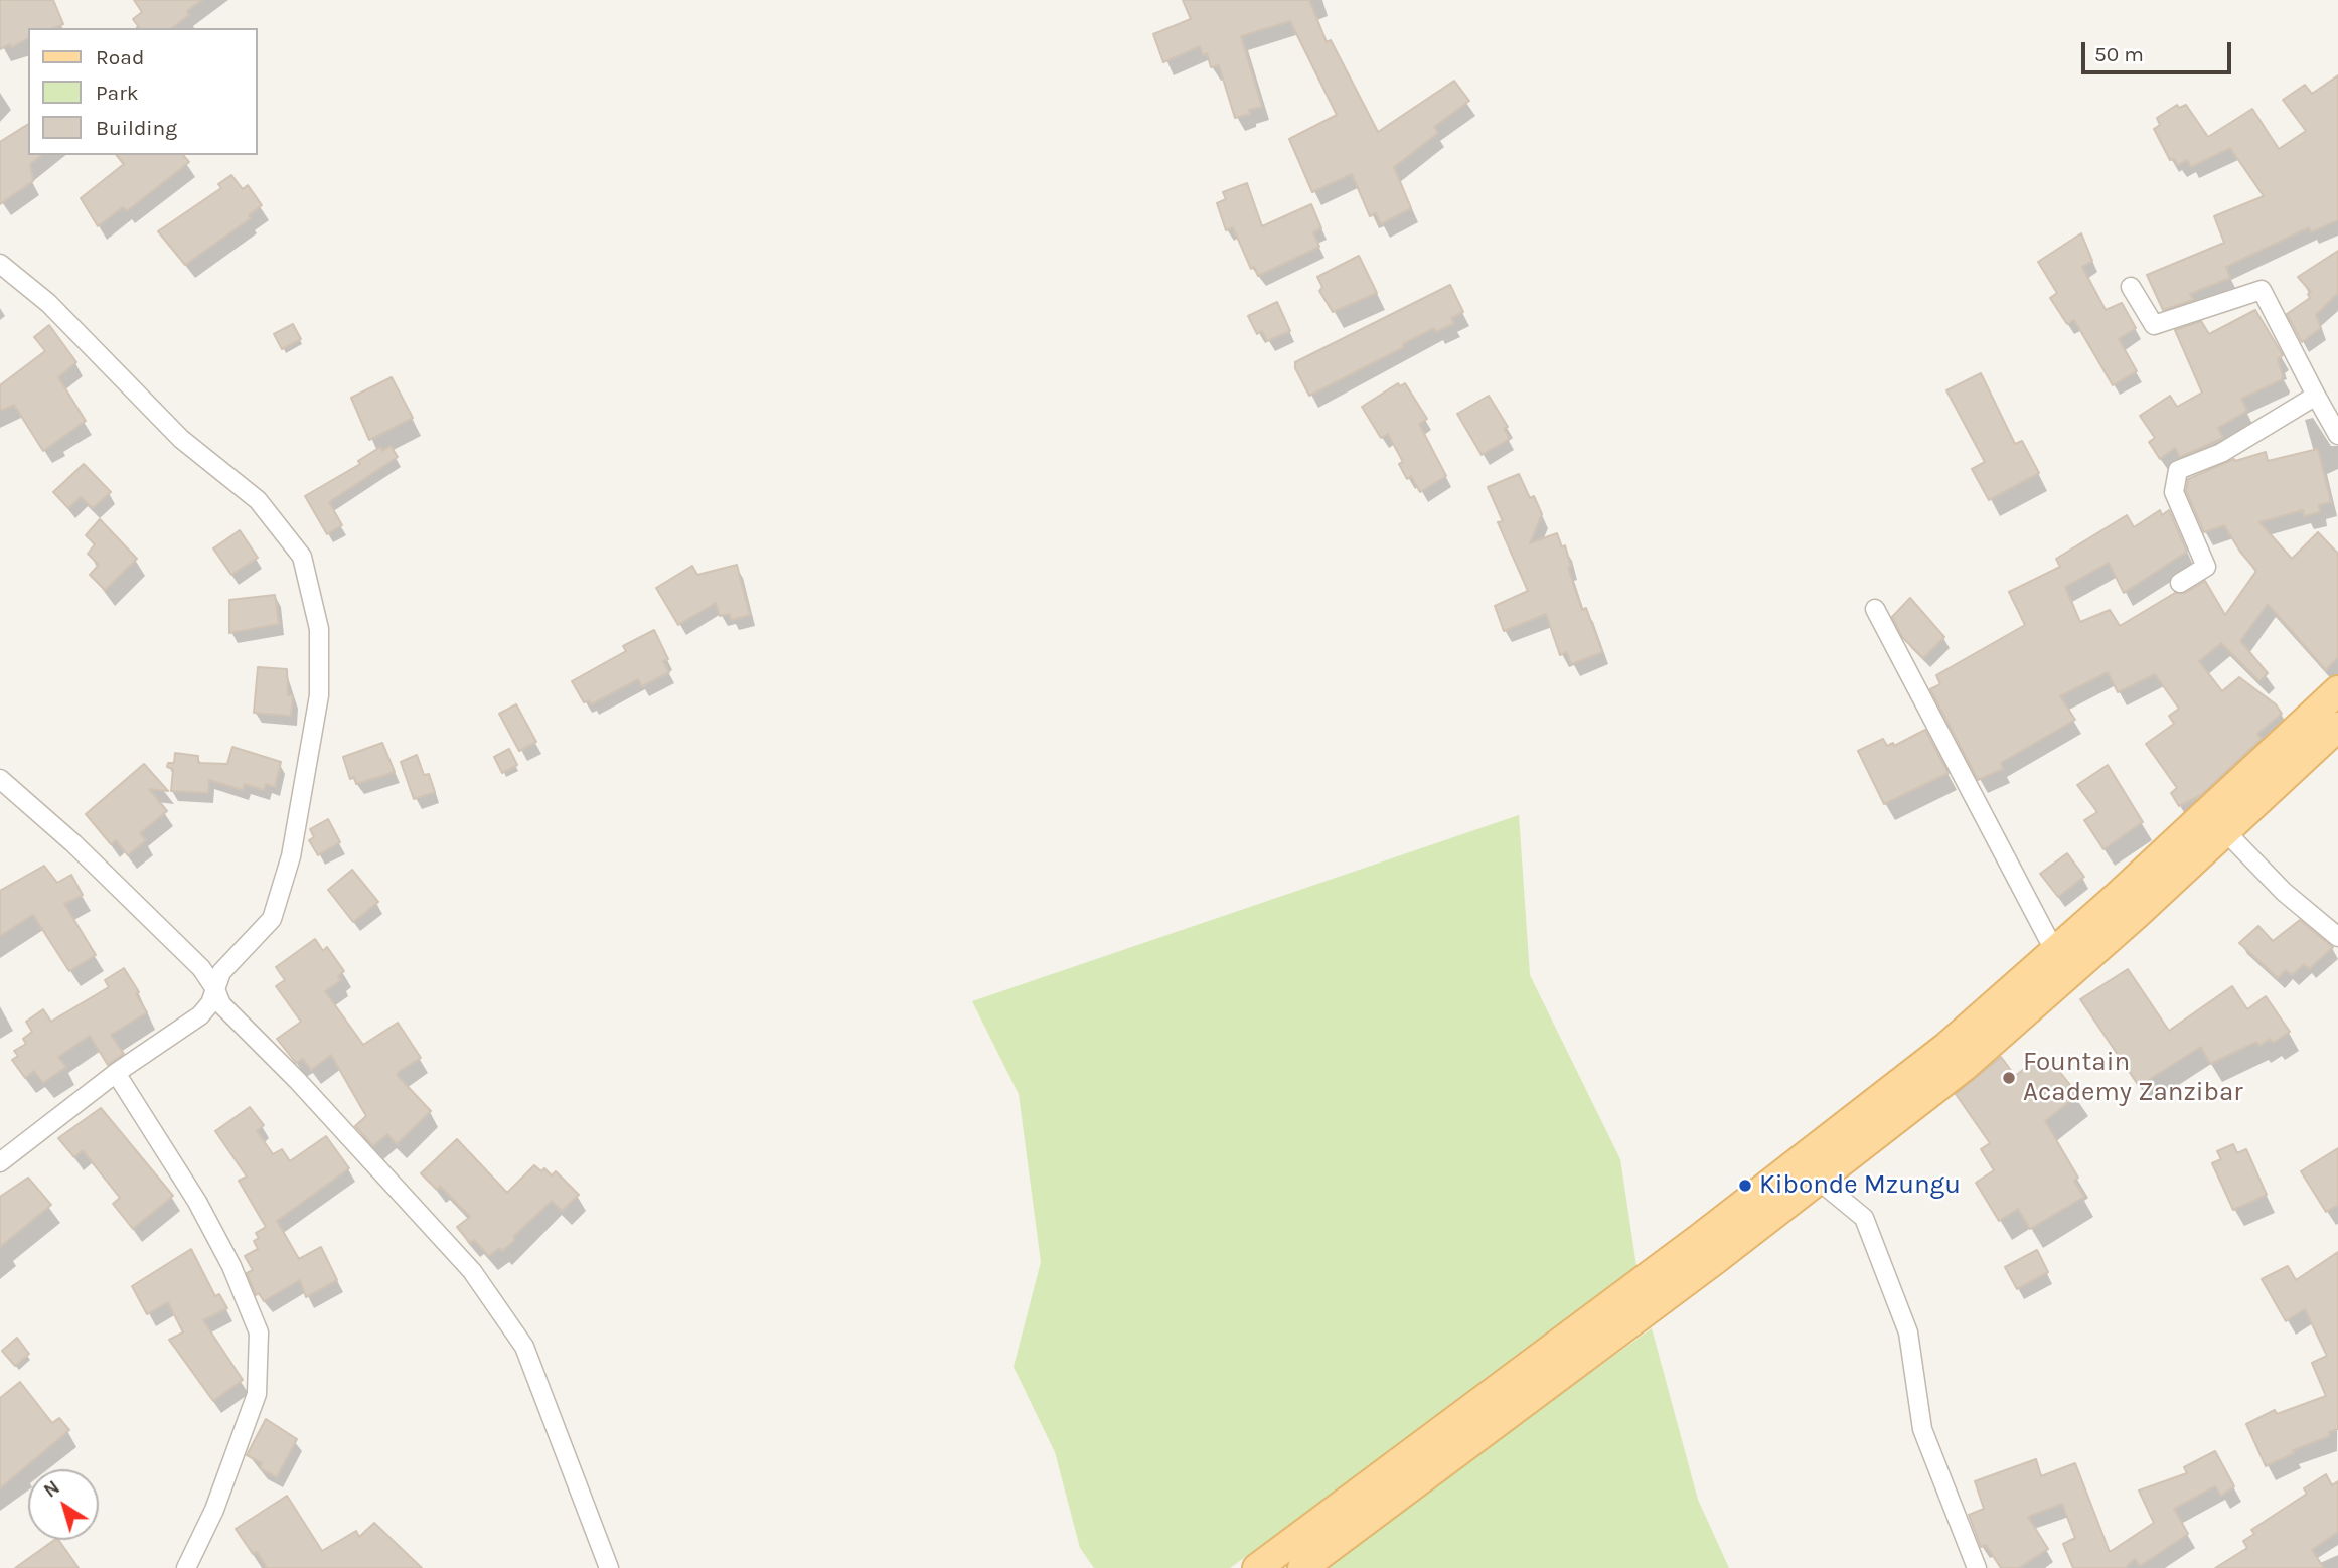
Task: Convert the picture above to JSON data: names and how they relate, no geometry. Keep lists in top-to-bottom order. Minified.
{"places":["Fountain Academy Zanzibar","Kibonde Mzungu"],"legend":["Road","Park","Building"],"scale_bar":"50 m","north":"top left"}
